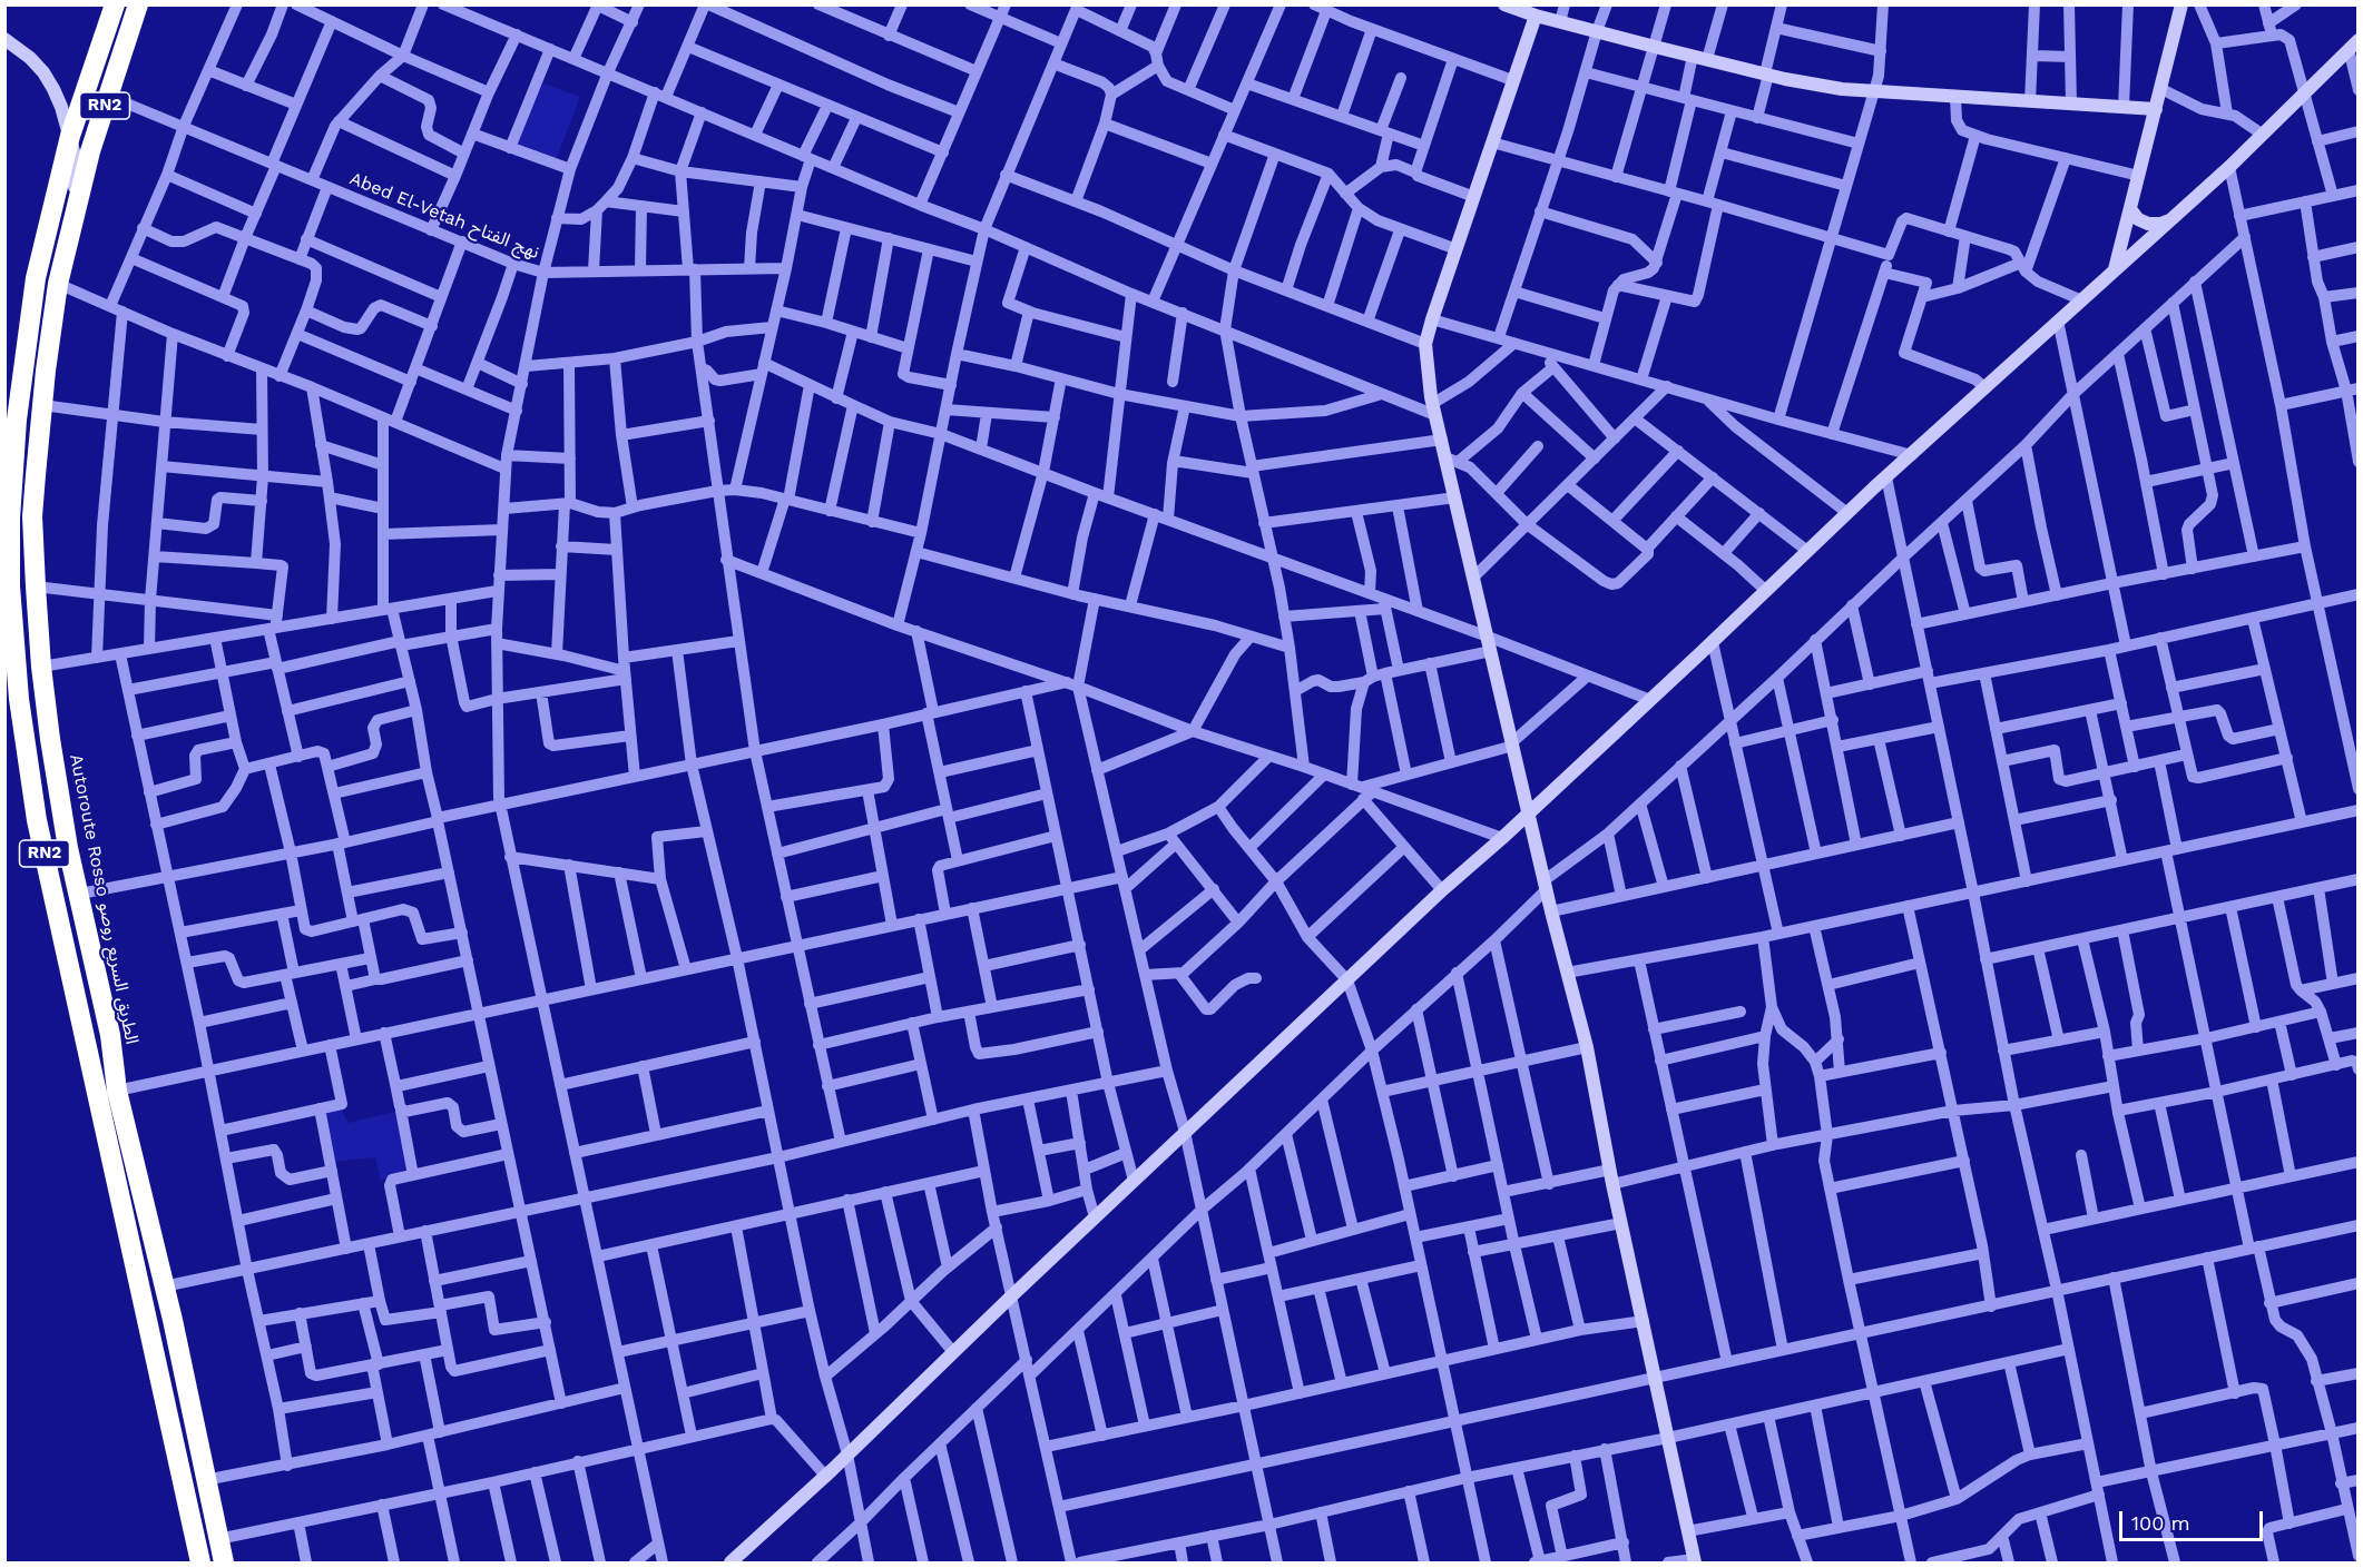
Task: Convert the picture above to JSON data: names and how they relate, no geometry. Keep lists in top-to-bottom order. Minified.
{"streets":{"highway":["RN2","Autoroute Rosso الطريق السريع روصو"],"street":["Abed El-Vetah نهج الفتاح"]},"crossings":[["Abed El-Vetah نهج الفتاح","Autoroute Rosso الطريق السريع روصو"]],"scale_bar":"100 m"}
